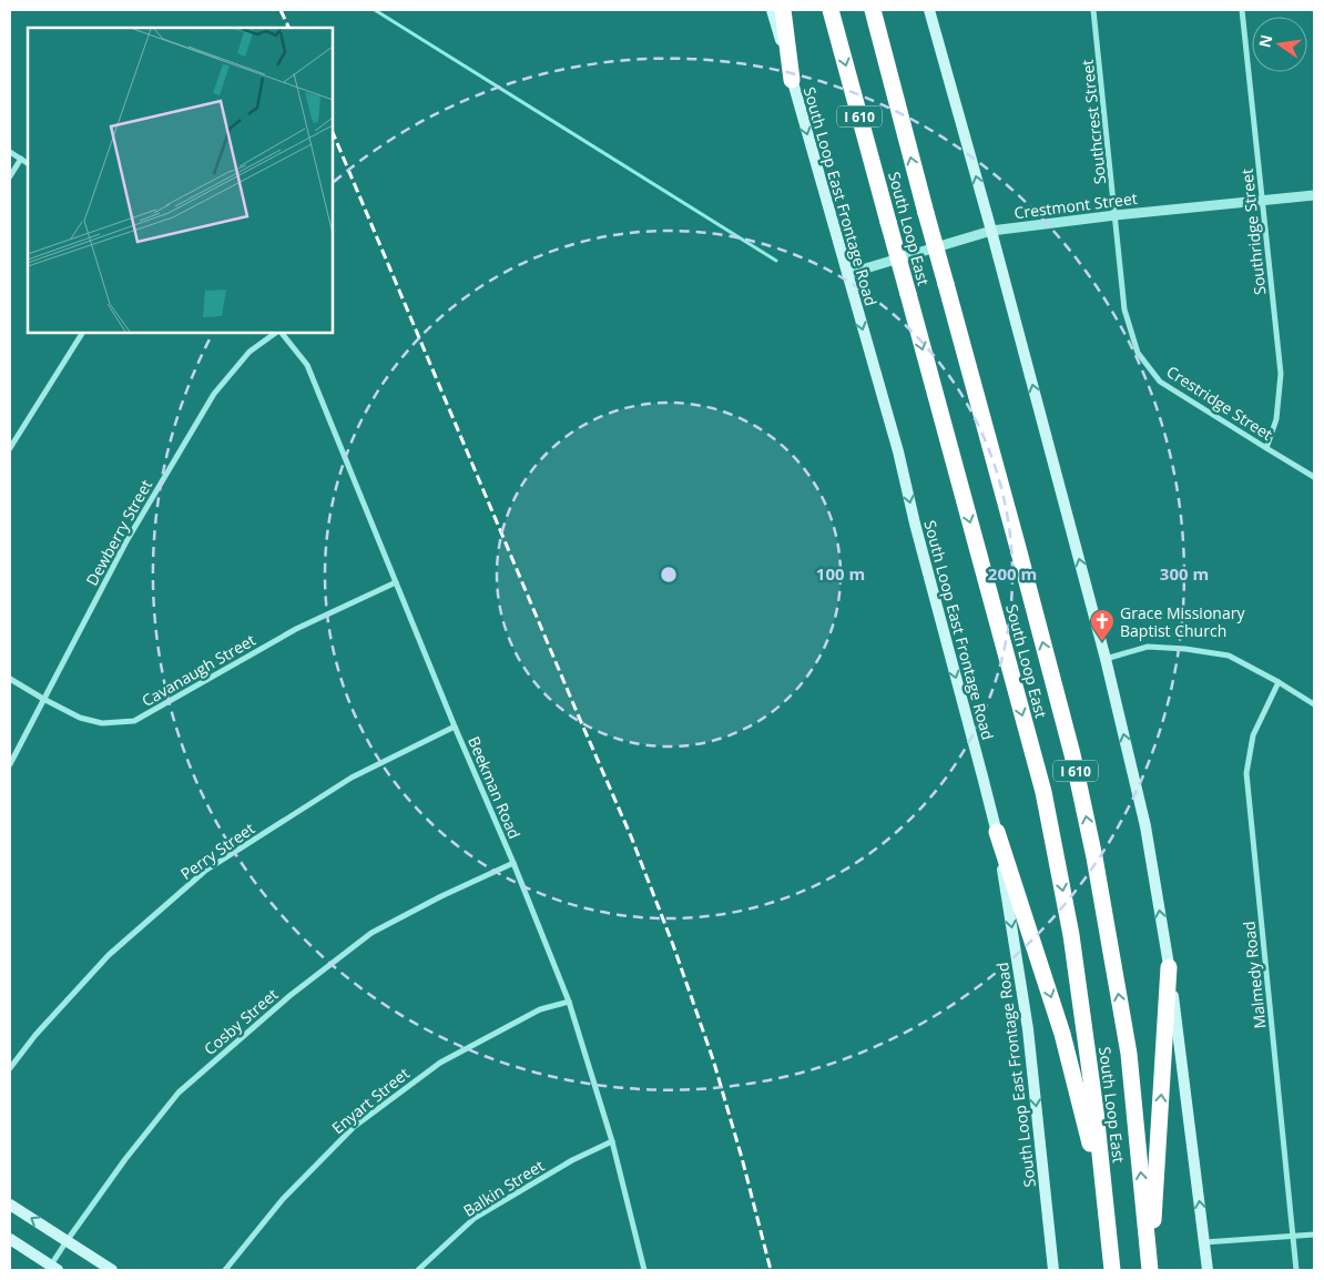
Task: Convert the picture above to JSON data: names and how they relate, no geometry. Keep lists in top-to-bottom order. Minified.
{"streets":{"highway":["I 610","South Loop East"],"main road":["South Loop East Frontage Road"],"street":["Southcrest Street","Crestmont Street","Southridge Street","Crestridge Street","Dewberry Street","Cavanaugh Street","Beekman Road","Perry Street","Malmedy Road","Cosby Street","Enyart Street","Balkin Street"]},"crossings":[["Southcrest Street","Crestmont Street"],["Southcrest Street","Crestridge Street"],["South Loop East Frontage Road","Crestmont Street"],["Crestmont Street","Southridge Street"],["Southridge Street","Crestridge Street"],["Dewberry Street","Cavanaugh Street"],["Cavanaugh Street","Beekman Road"],["Beekman Road","Perry Street"],["Beekman Road","Cosby Street"],["Beekman Road","Enyart Street"],["Beekman Road","Balkin Street"]],"one_way":["South Loop East Frontage Road"],"places":{"church":["Grace Missionary Baptist Church"]},"north":"left","rings":["100 m","200 m","300 m"]}
